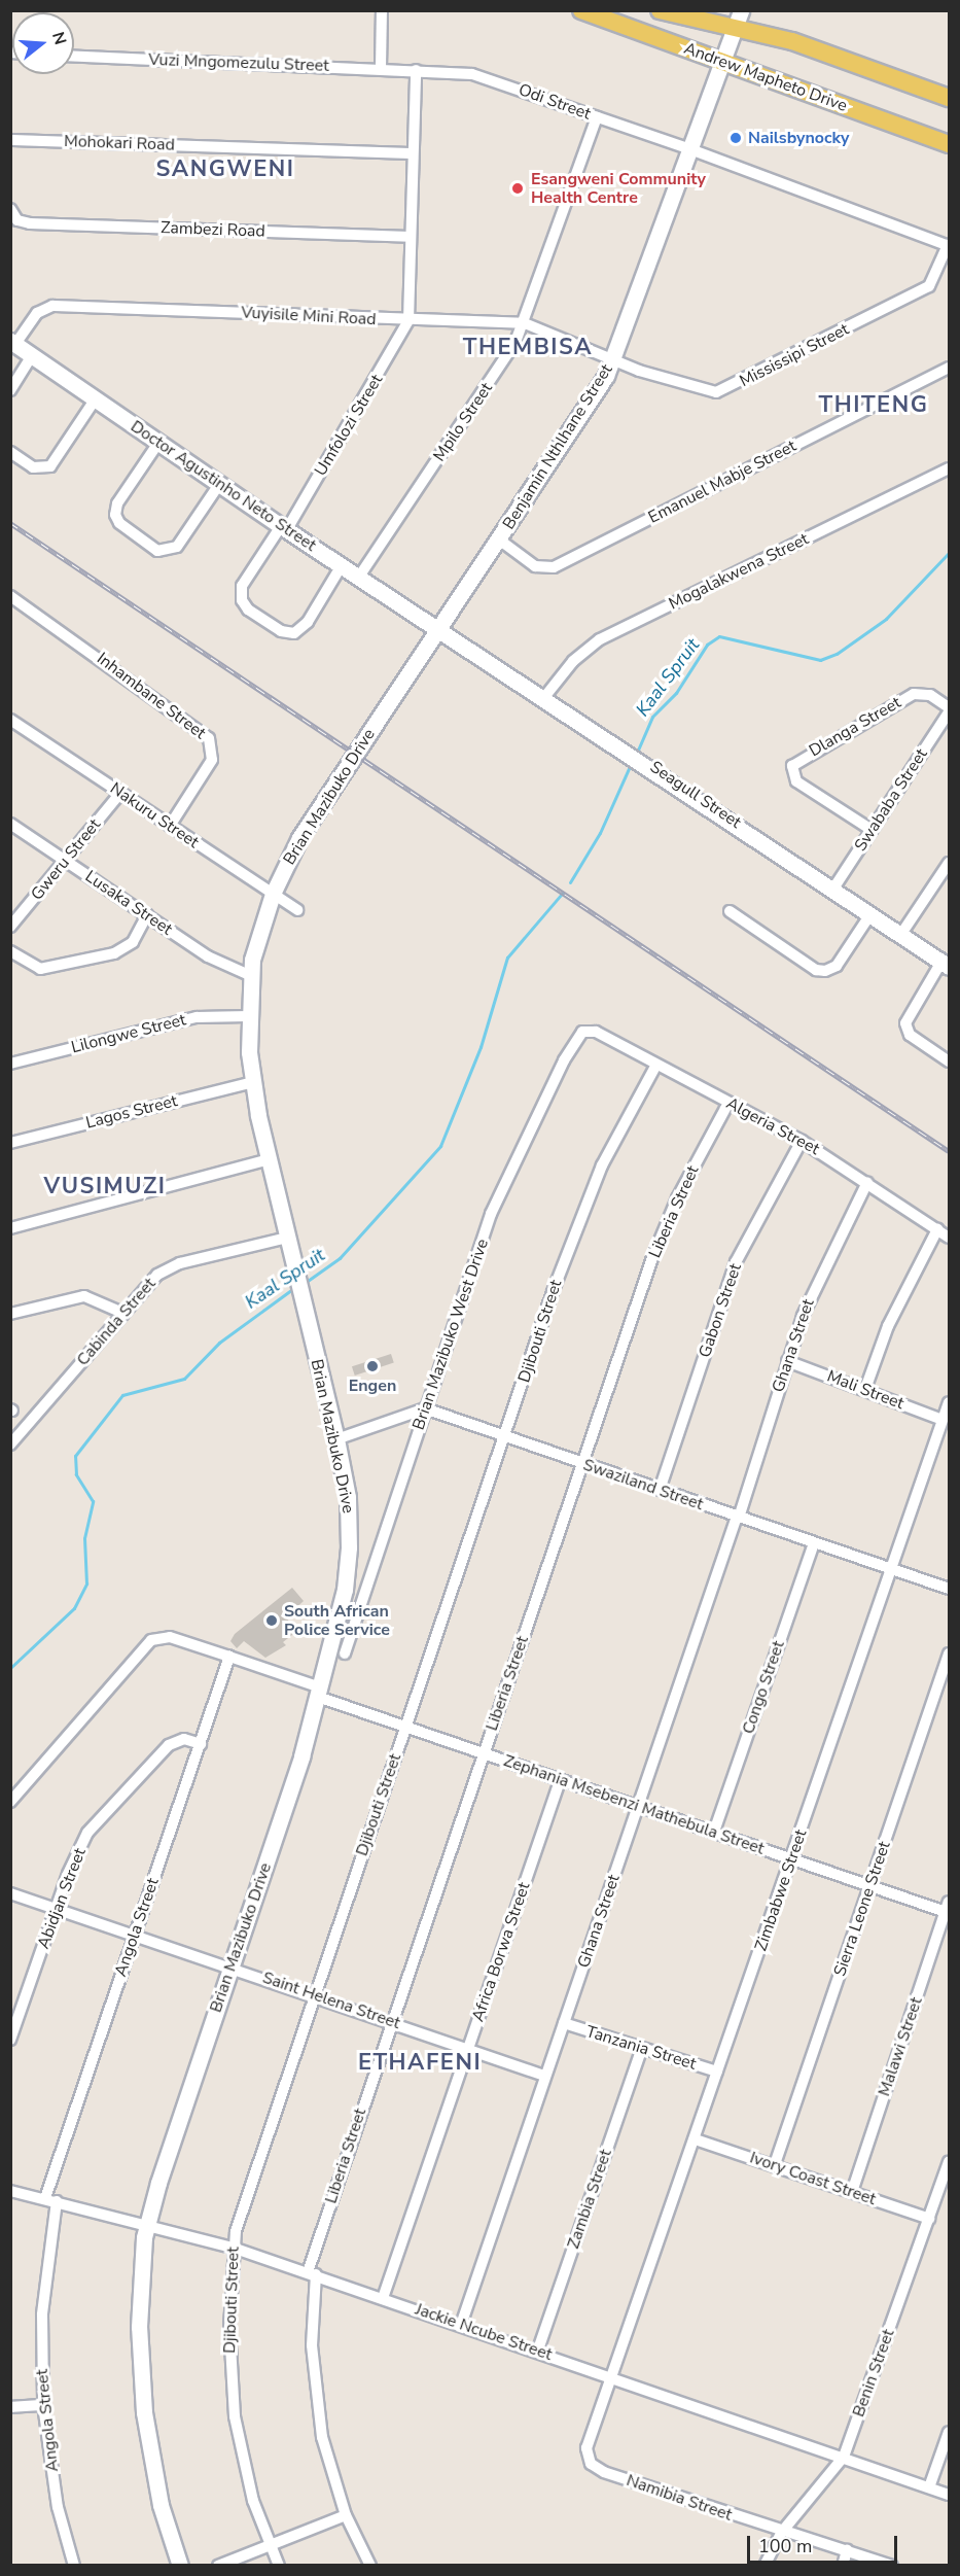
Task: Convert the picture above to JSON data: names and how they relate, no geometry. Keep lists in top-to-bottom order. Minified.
{"streets":{"main road":["Andrew Mapheto Drive"],"street":["Vuzi Mngomezulu Street","Odi Street","Mohokari Road","Zambezi Road","Vuyisile Mini Road","Mississipi Street","Mpilo Street","Umfolozi Street","Benjamin Nthlhane Street","Emanuel Mabje Street","Doctor Agustinho Neto Street","Mogalakwena Street","Inhambane Street","Dlanga Street","Seagull Street","Brian Mazibuko Drive","Swababa Street","Nakuru Street","Gweru Street","Lusaka Street","Lilongwe Street","Lagos Street","Algeria Street","Liberia Street","Gabon Street","Cabinda Street","Djibouti Street","Brian Mazibuko West Drive","Ghana Street","Mali Street","Swaziland Street","Congo Street","Zephania Msebenzi Mathebula Street","Zimbabwe Street","Abidjan Street","Sierra Leone Street","Angola Street","Africa Borwa Street","Saint Helena Street","Malawi Street","Tanzania Street","Ivory Coast Street","Zambia Street","Jackie Ncube Street","Benin Street","Namibia Street"]},"crossings":[["Vuzi Mngomezulu Street","Odi Street"],["Andrew Mapheto Drive","Benjamin Nthlhane Street"],["Odi Street","Mississipi Street"],["Odi Street","Mpilo Street"],["Odi Street","Benjamin Nthlhane Street"],["Vuyisile Mini Road","Mississipi Street"],["Vuyisile Mini Road","Mpilo Street"],["Vuyisile Mini Road","Umfolozi Street"],["Vuyisile Mini Road","Benjamin Nthlhane Street"],["Vuyisile Mini Road","Doctor Agustinho Neto Street"],["Mississipi Street","Benjamin Nthlhane Street"],["Mpilo Street","Doctor Agustinho Neto Street"],["Umfolozi Street","Doctor Agustinho Neto Street"],["Benjamin Nthlhane Street","Emanuel Mabje Street"],["Benjamin Nthlhane Street","Doctor Agustinho Neto Street"],["Benjamin Nthlhane Street","Seagull Street"],["Benjamin Nthlhane Street","Brian Mazibuko Drive"],["Doctor Agustinho Neto Street","Seagull Street"],["Doctor Agustinho Neto Street","Brian Mazibuko Drive"],["Mogalakwena Street","Seagull Street"],["Inhambane Street","Nakuru Street"],["Dlanga Street","Swababa Street"],["Seagull Street","Brian Mazibuko Drive"],["Seagull Street","Swababa Street"],["Brian Mazibuko Drive","Nakuru Street"],["Brian Mazibuko Drive","Lusaka Street"],["Brian Mazibuko Drive","Lilongwe Street"],["Brian Mazibuko Drive","Lagos Street"],["Brian Mazibuko Drive","Cabinda Street"],["Brian Mazibuko Drive","Zephania Msebenzi Mathebula Street"],["Brian Mazibuko Drive","Saint Helena Street"],["Brian Mazibuko Drive","Jackie Ncube Street"],["Nakuru Street","Gweru Street"],["Gweru Street","Lusaka Street"],["Algeria Street","Liberia Street"],["Algeria Street","Gabon Street"],["Algeria Street","Djibouti Street"],["Algeria Street","Brian Mazibuko West Drive"],["Algeria Street","Ghana Street"],["Liberia Street","Swaziland Street"],["Liberia Street","Zephania Msebenzi Mathebula Street"],["Liberia Street","Saint Helena Street"],["Liberia Street","Jackie Ncube Street"],["Gabon Street","Swaziland Street"],["Djibouti Street","Swaziland Street"],["Djibouti Street","Zephania Msebenzi Mathebula Street"],["Djibouti Street","Saint Helena Street"],["Djibouti Street","Jackie Ncube Street"],["Brian Mazibuko West Drive","Swaziland Street"],["Ghana Street","Mali Street"],["Ghana Street","Swaziland Street"],["Ghana Street","Zephania Msebenzi Mathebula Street"],["Ghana Street","Saint Helena Street"],["Ghana Street","Tanzania Street"],["Ghana Street","Jackie Ncube Street"],["Mali Street","Zimbabwe Street"],["Swaziland Street","Congo Street"],["Swaziland Street","Zimbabwe Street"],["Congo Street","Zephania Msebenzi Mathebula Street"],["Zephania Msebenzi Mathebula Street","Zimbabwe Street"],["Zephania Msebenzi Mathebula Street","Sierra Leone Street"],["Zephania Msebenzi Mathebula Street","Africa Borwa Street"],["Zephania Msebenzi Mathebula Street","Malawi Street"],["Zimbabwe Street","Tanzania Street"],["Zimbabwe Street","Ivory Coast Street"],["Zimbabwe Street","Jackie Ncube Street"],["Zimbabwe Street","Namibia Street"],["Abidjan Street","Angola Street"],["Abidjan Street","Saint Helena Street"],["Sierra Leone Street","Ivory Coast Street"],["Angola Street","Saint Helena Street"],["Angola Street","Jackie Ncube Street"],["Africa Borwa Street","Saint Helena Street"],["Africa Borwa Street","Jackie Ncube Street"],["Malawi Street","Ivory Coast Street"],["Tanzania Street","Zambia Street"],["Ivory Coast Street","Benin Street"],["Zambia Street","Jackie Ncube Street"],["Jackie Ncube Street","Benin Street"],["Jackie Ncube Street","Namibia Street"],["Benin Street","Namibia Street"]],"districts":["SANGWENI","THEMBISA","THITENG","VUSIMUZI","ETHAFENI"],"water":["Kaal Spruit"],"places":["Nailsbynocky","Esangweni Community Health Centre","Engen","South African Police Service"],"scale_bar":"100 m","north":"right"}
